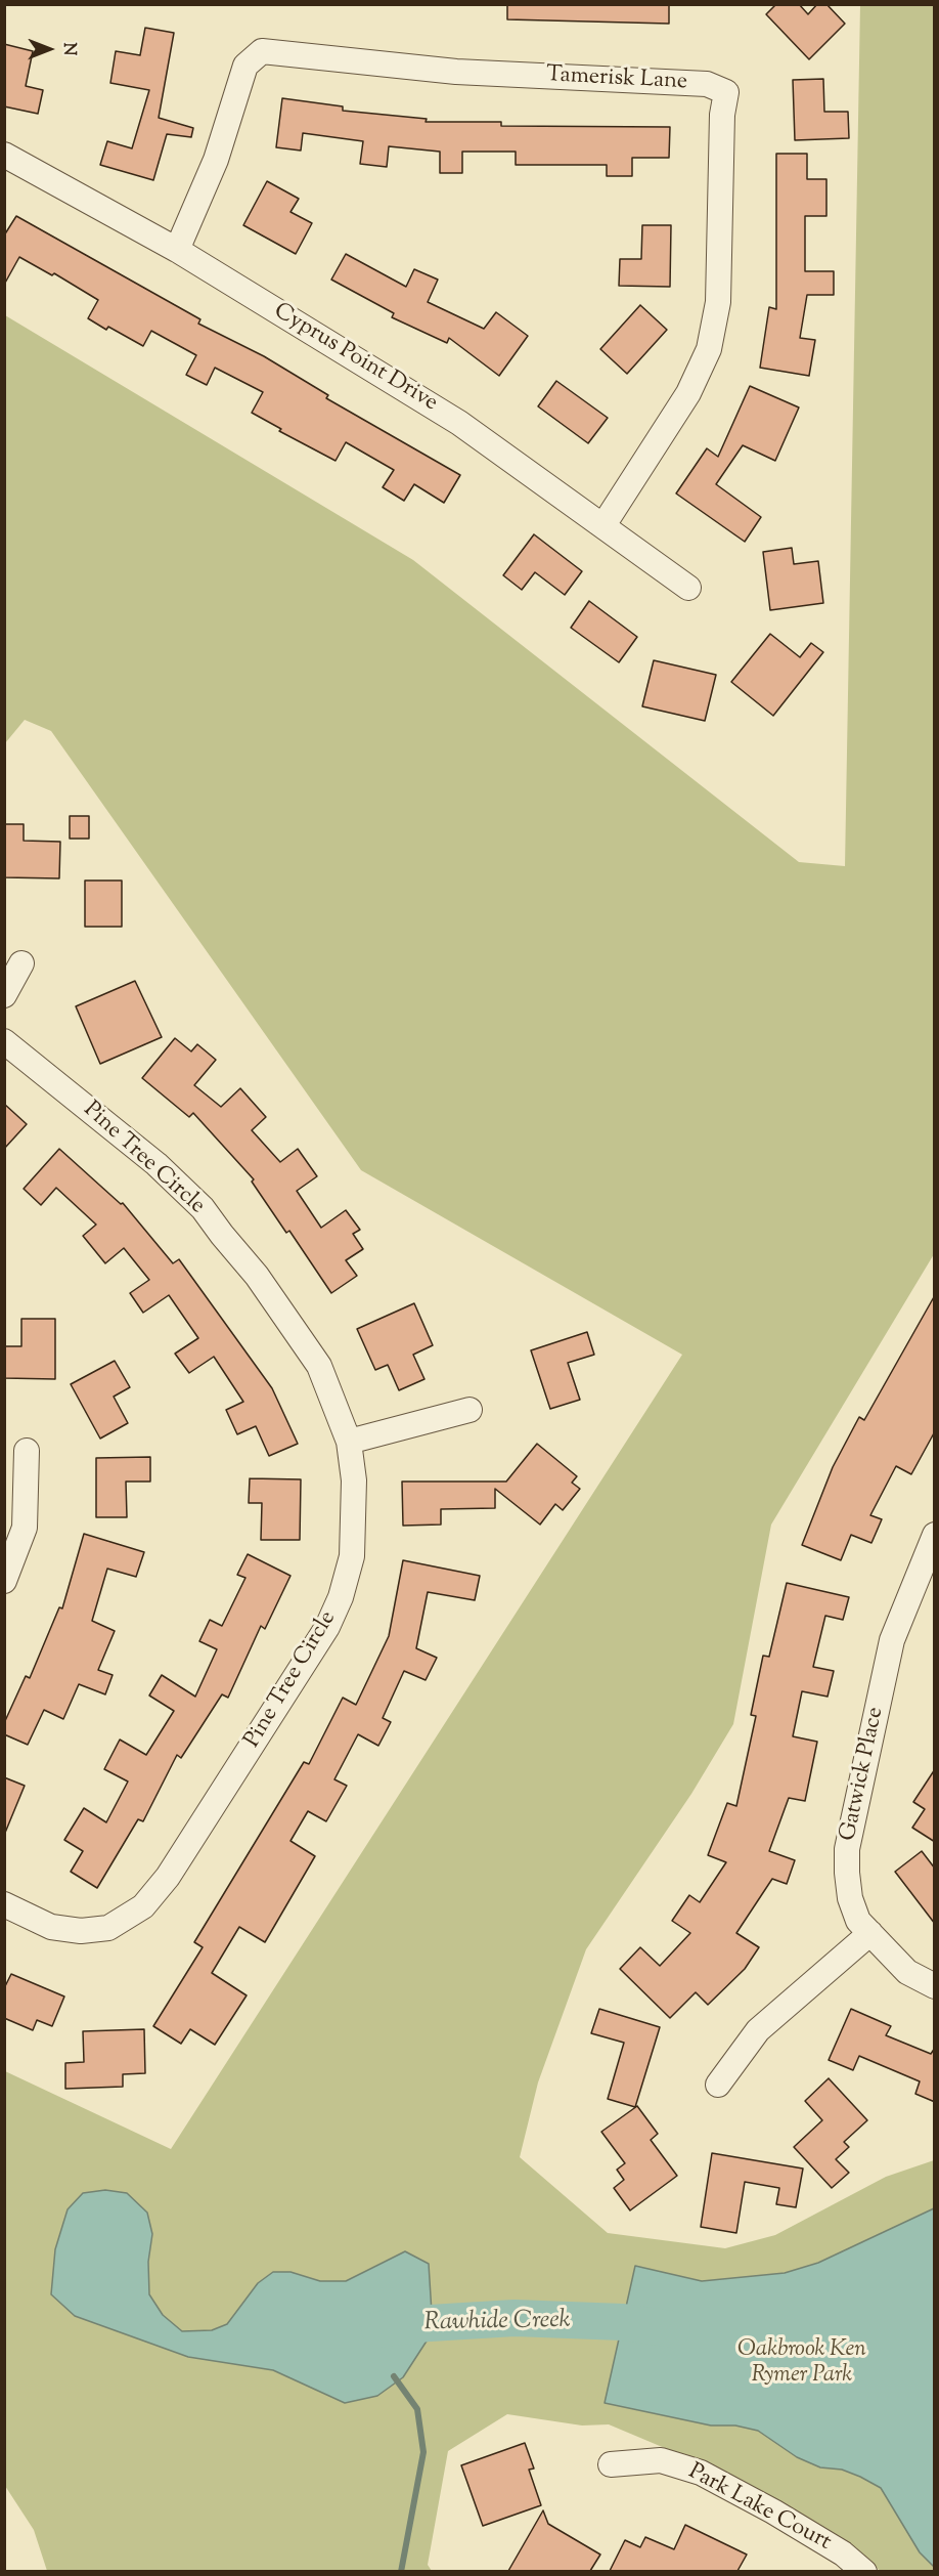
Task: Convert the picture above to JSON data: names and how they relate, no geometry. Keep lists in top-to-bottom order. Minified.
{"streets":{"street":["Tamerisk Lane","Cyprus Point Drive","Pine Tree Circle","Gatwick Place","Park Lake Court"]},"crossings":[["Tamerisk Lane","Cyprus Point Drive"]],"water":["Rawhide Creek"],"parks":["Oakbrook Ken Rymer Park"],"north":"right"}
